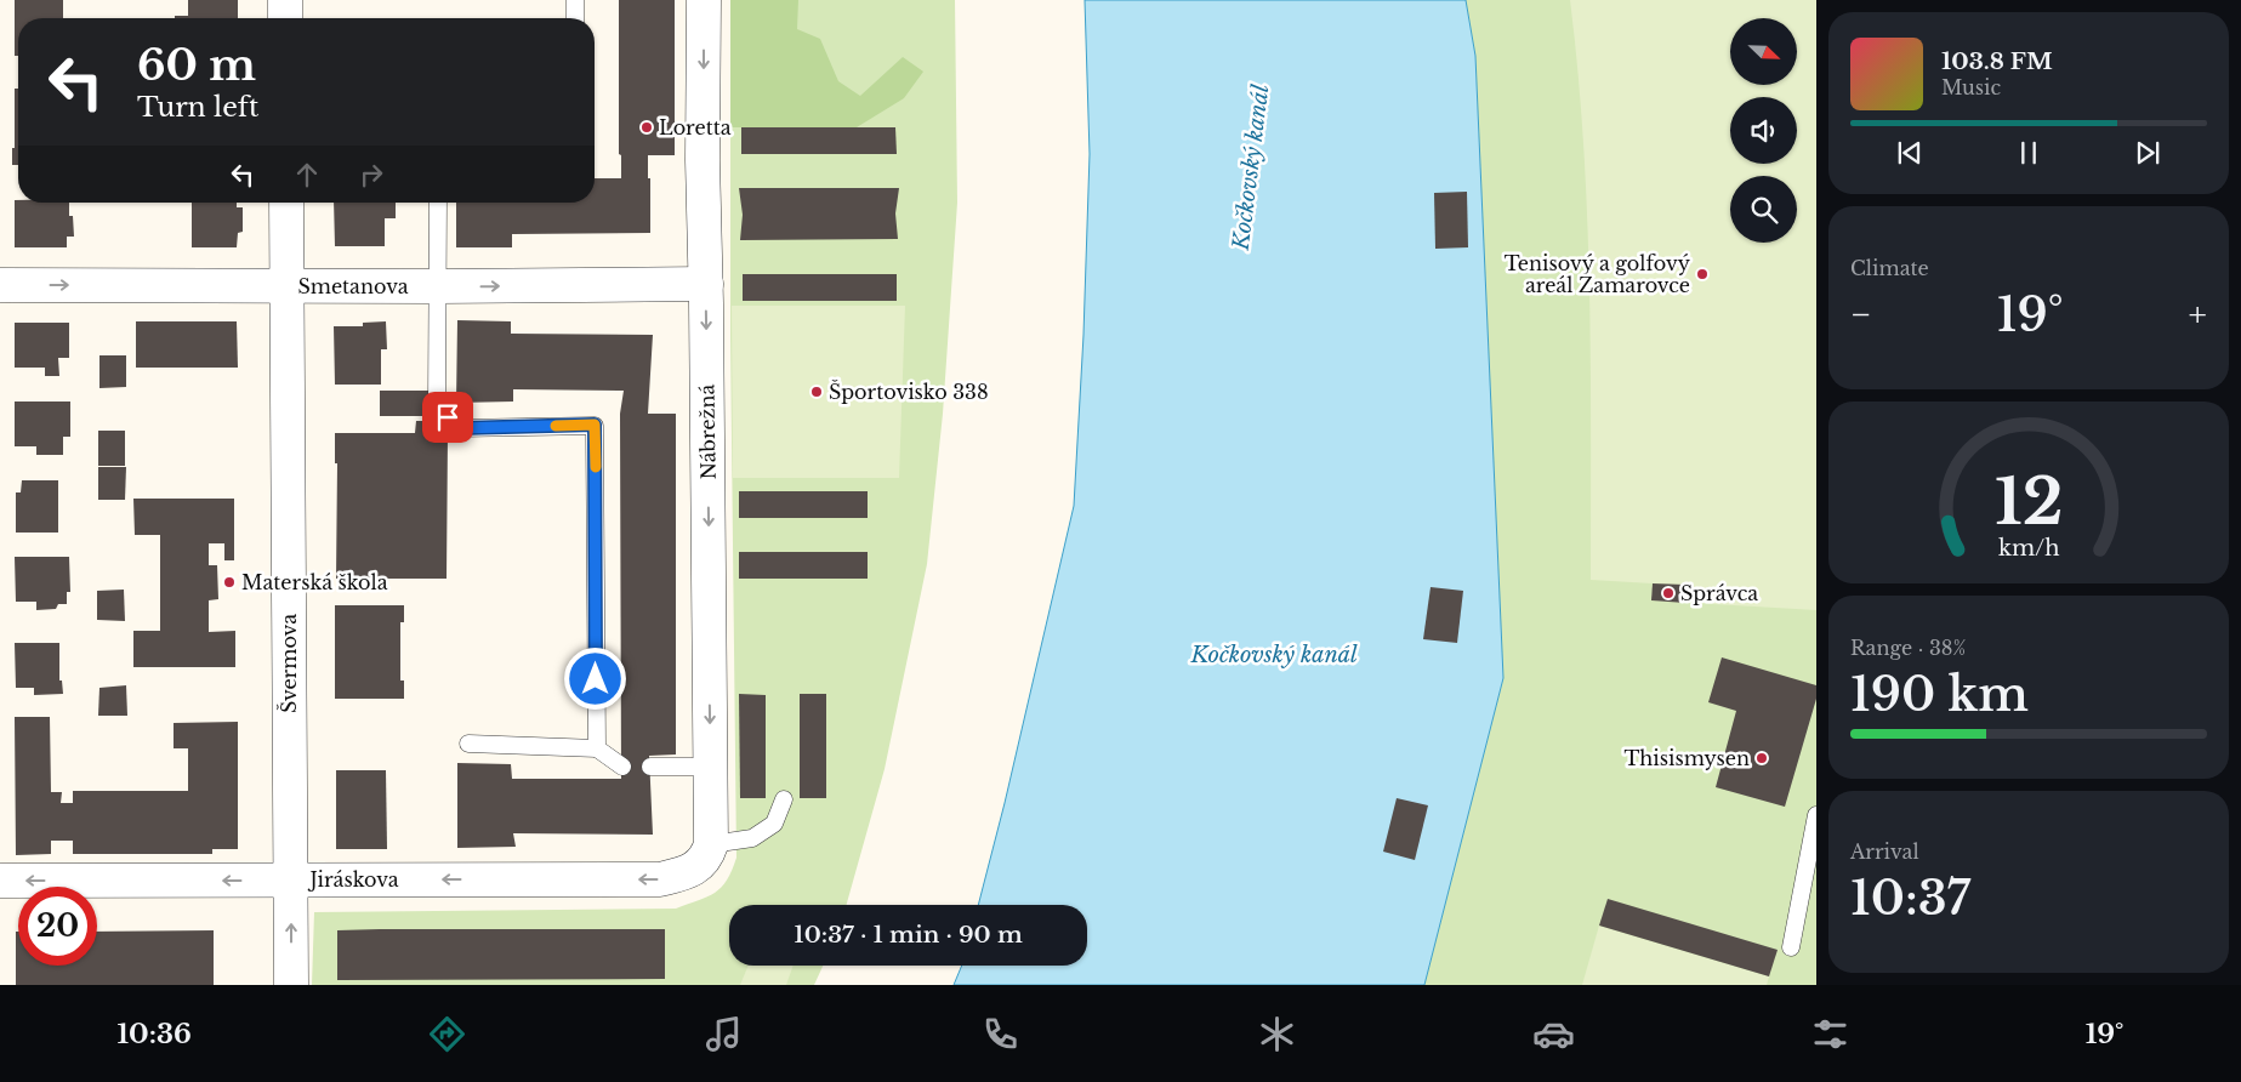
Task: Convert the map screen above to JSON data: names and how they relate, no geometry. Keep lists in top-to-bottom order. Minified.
{"streets":{"street":["Smetanova","Nábrežná","Švermova","Jiráskova"]},"crossings":[["Smetanova","Nábrežná"],["Smetanova","Švermova"],["Nábrežná","Jiráskova"],["Švermova","Jiráskova"]],"one_way":["Smetanova","Nábrežná","Jiráskova"],"water":["Kočkovský kanál"],"places":["Loretta","Tenisový a golfový areál Zamarovce","Športovisko 338","Materská škola","Správca","Thisismysen"],"north":"bottom right","page":{"turn":["60 m","Turn left"],"song":["103.8 FM","Music"],"tile":["Climate",["Range · 38%","190 km"],["Arrival","10:37"]],"heat":["−","19°","+"],"limit":"20","trip":"10:37 · 1 min · 90 m","tabs":["10:36","19°"],"gauge":["12","km/h"]}}
